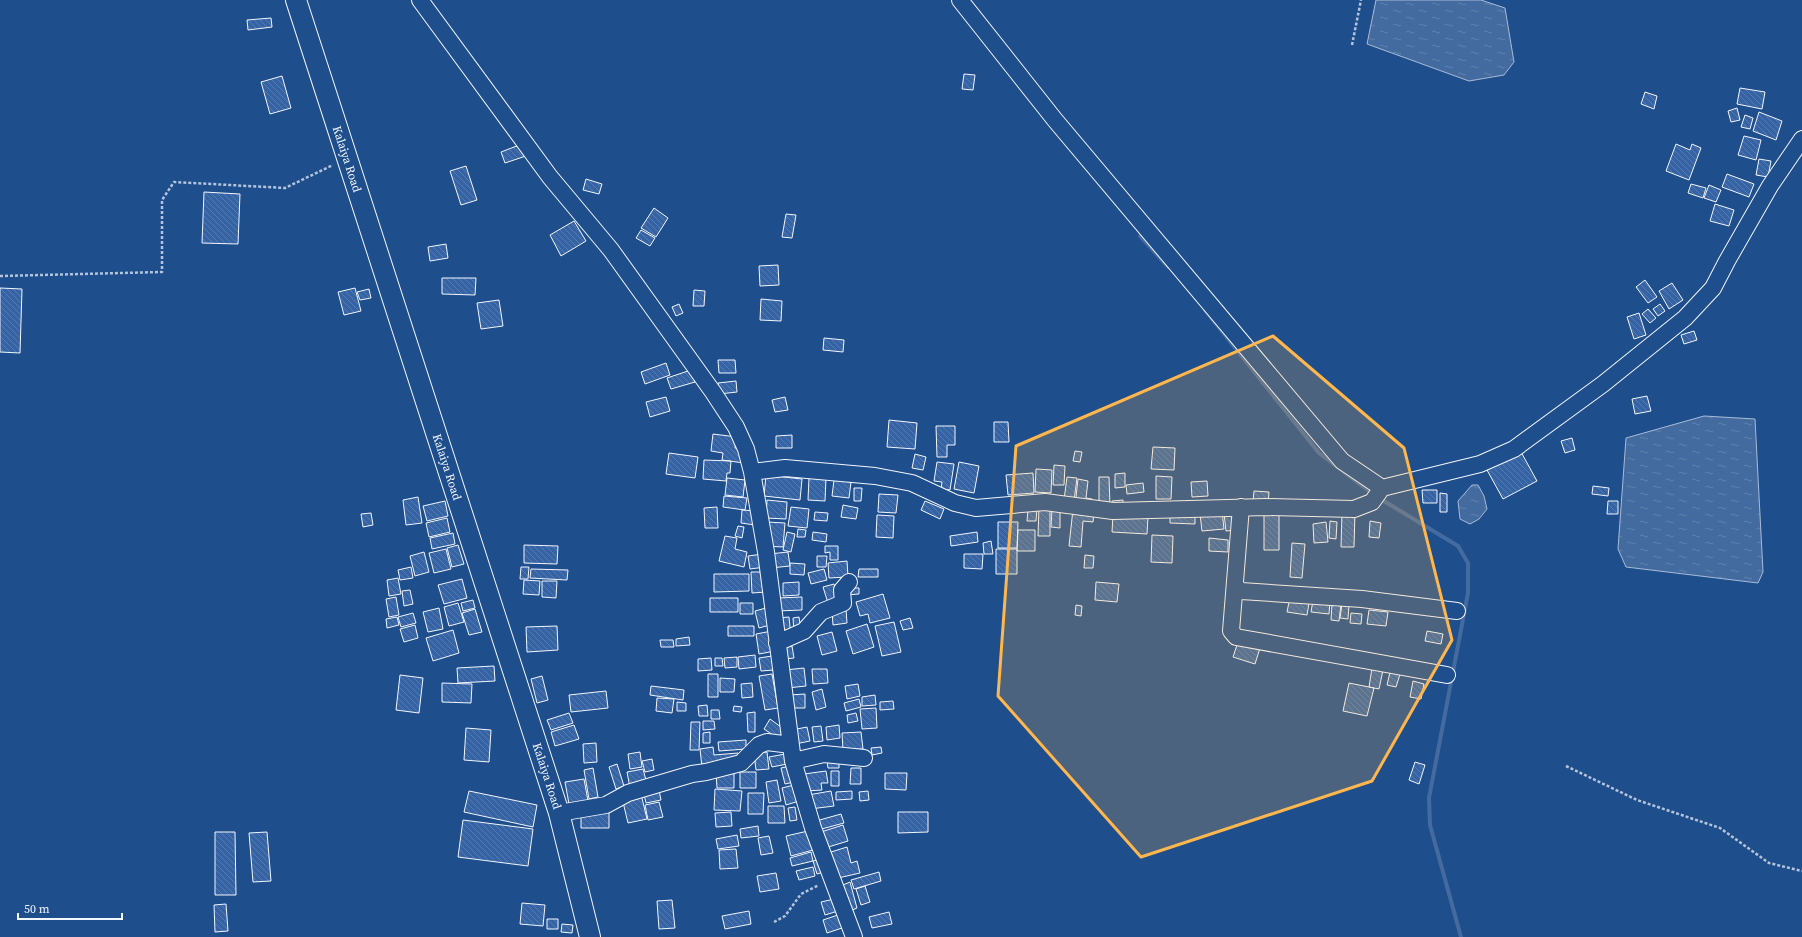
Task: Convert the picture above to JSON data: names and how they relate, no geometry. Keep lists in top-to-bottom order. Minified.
{"streets":{"main road":["Kalaiya Road"]},"scale_bar":"50 m"}
